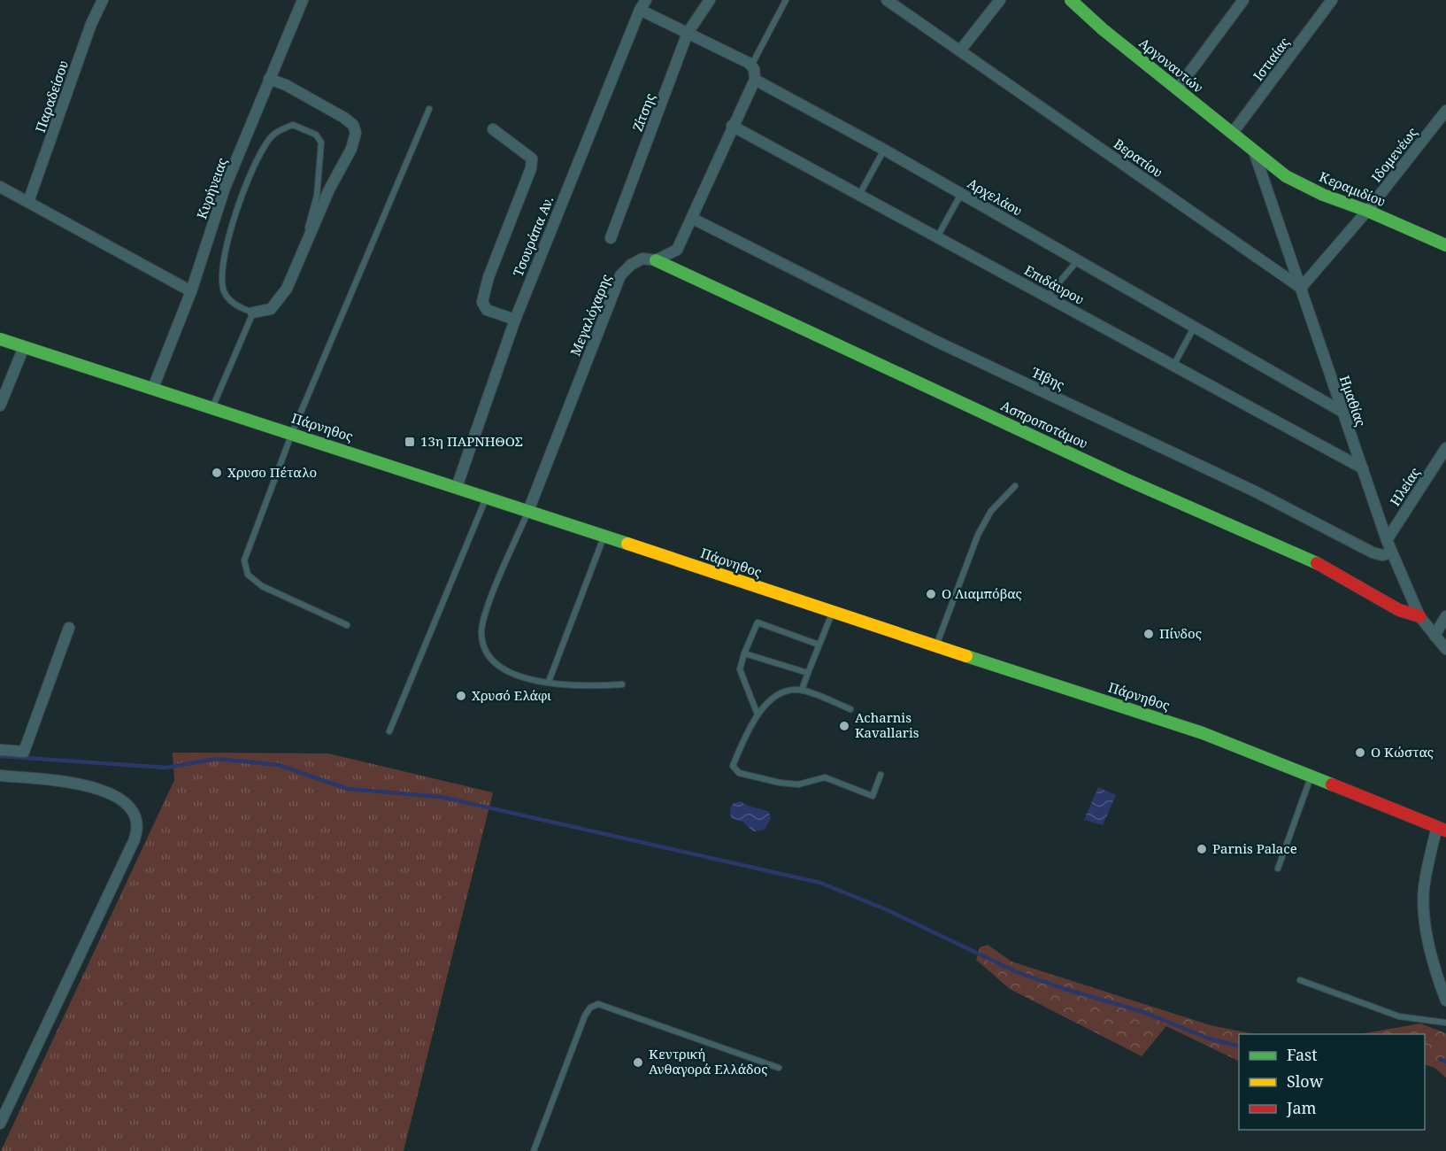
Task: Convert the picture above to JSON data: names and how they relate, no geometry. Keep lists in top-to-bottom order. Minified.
{"streets":{"main road":["Αργοναυτών","Κεραμιδίου","Ασπροποτάμου","Πάρνηθος"],"street":["Ιστιαίας","Παραδείσου","Ζίτσης","Ιδομενέως","Βερατίου","Κυρήνειας","Αρχελάου","Τσουράπα Αν.","Επιδάυρου","Μεγαλόχαρης","Ήβης","Ημαθίας","Ηλείας"]},"crossings":[["Ιστιαίας","Αργοναυτών"],["Αργοναυτών","Κεραμιδίου"],["Αργοναυτών","Ημαθίας"],["Ιδομενέως","Βερατίου"],["Ιδομενέως","Κεραμιδίου"],["Ιδομενέως","Ημαθίας"],["Βερατίου","Ημαθίας"],["Κυρήνειας","Πάρνηθος"],["Κεραμιδίου","Ημαθίας"],["Αρχελάου","Μεγαλόχαρης"],["Αρχελάου","Ημαθίας"],["Τσουράπα Αν.","Πάρνηθος"],["Επιδάυρου","Μεγαλόχαρης"],["Επιδάυρου","Ημαθίας"],["Μεγαλόχαρης","Ήβης"],["Μεγαλόχαρης","Ασπροποτάμου"],["Μεγαλόχαρης","Πάρνηθος"],["Ήβης","Ημαθίας"],["Ημαθίας","Ασπροποτάμου"],["Ημαθίας","Ηλείας"]],"places":{"transit":["13η ΠΑΡΝΗΘΟΣ"],"other":["Χρυσο Πέταλο","Ο Λιαμπόβας","Πίνδος","Χρυσό Ελάφι","Acharnis Kavallaris","Ο Κώστας","Parnis Palace","Κεντρική Ανθαγορά Ελλάδος"]},"legend":["Fast","Slow","Jam"]}
